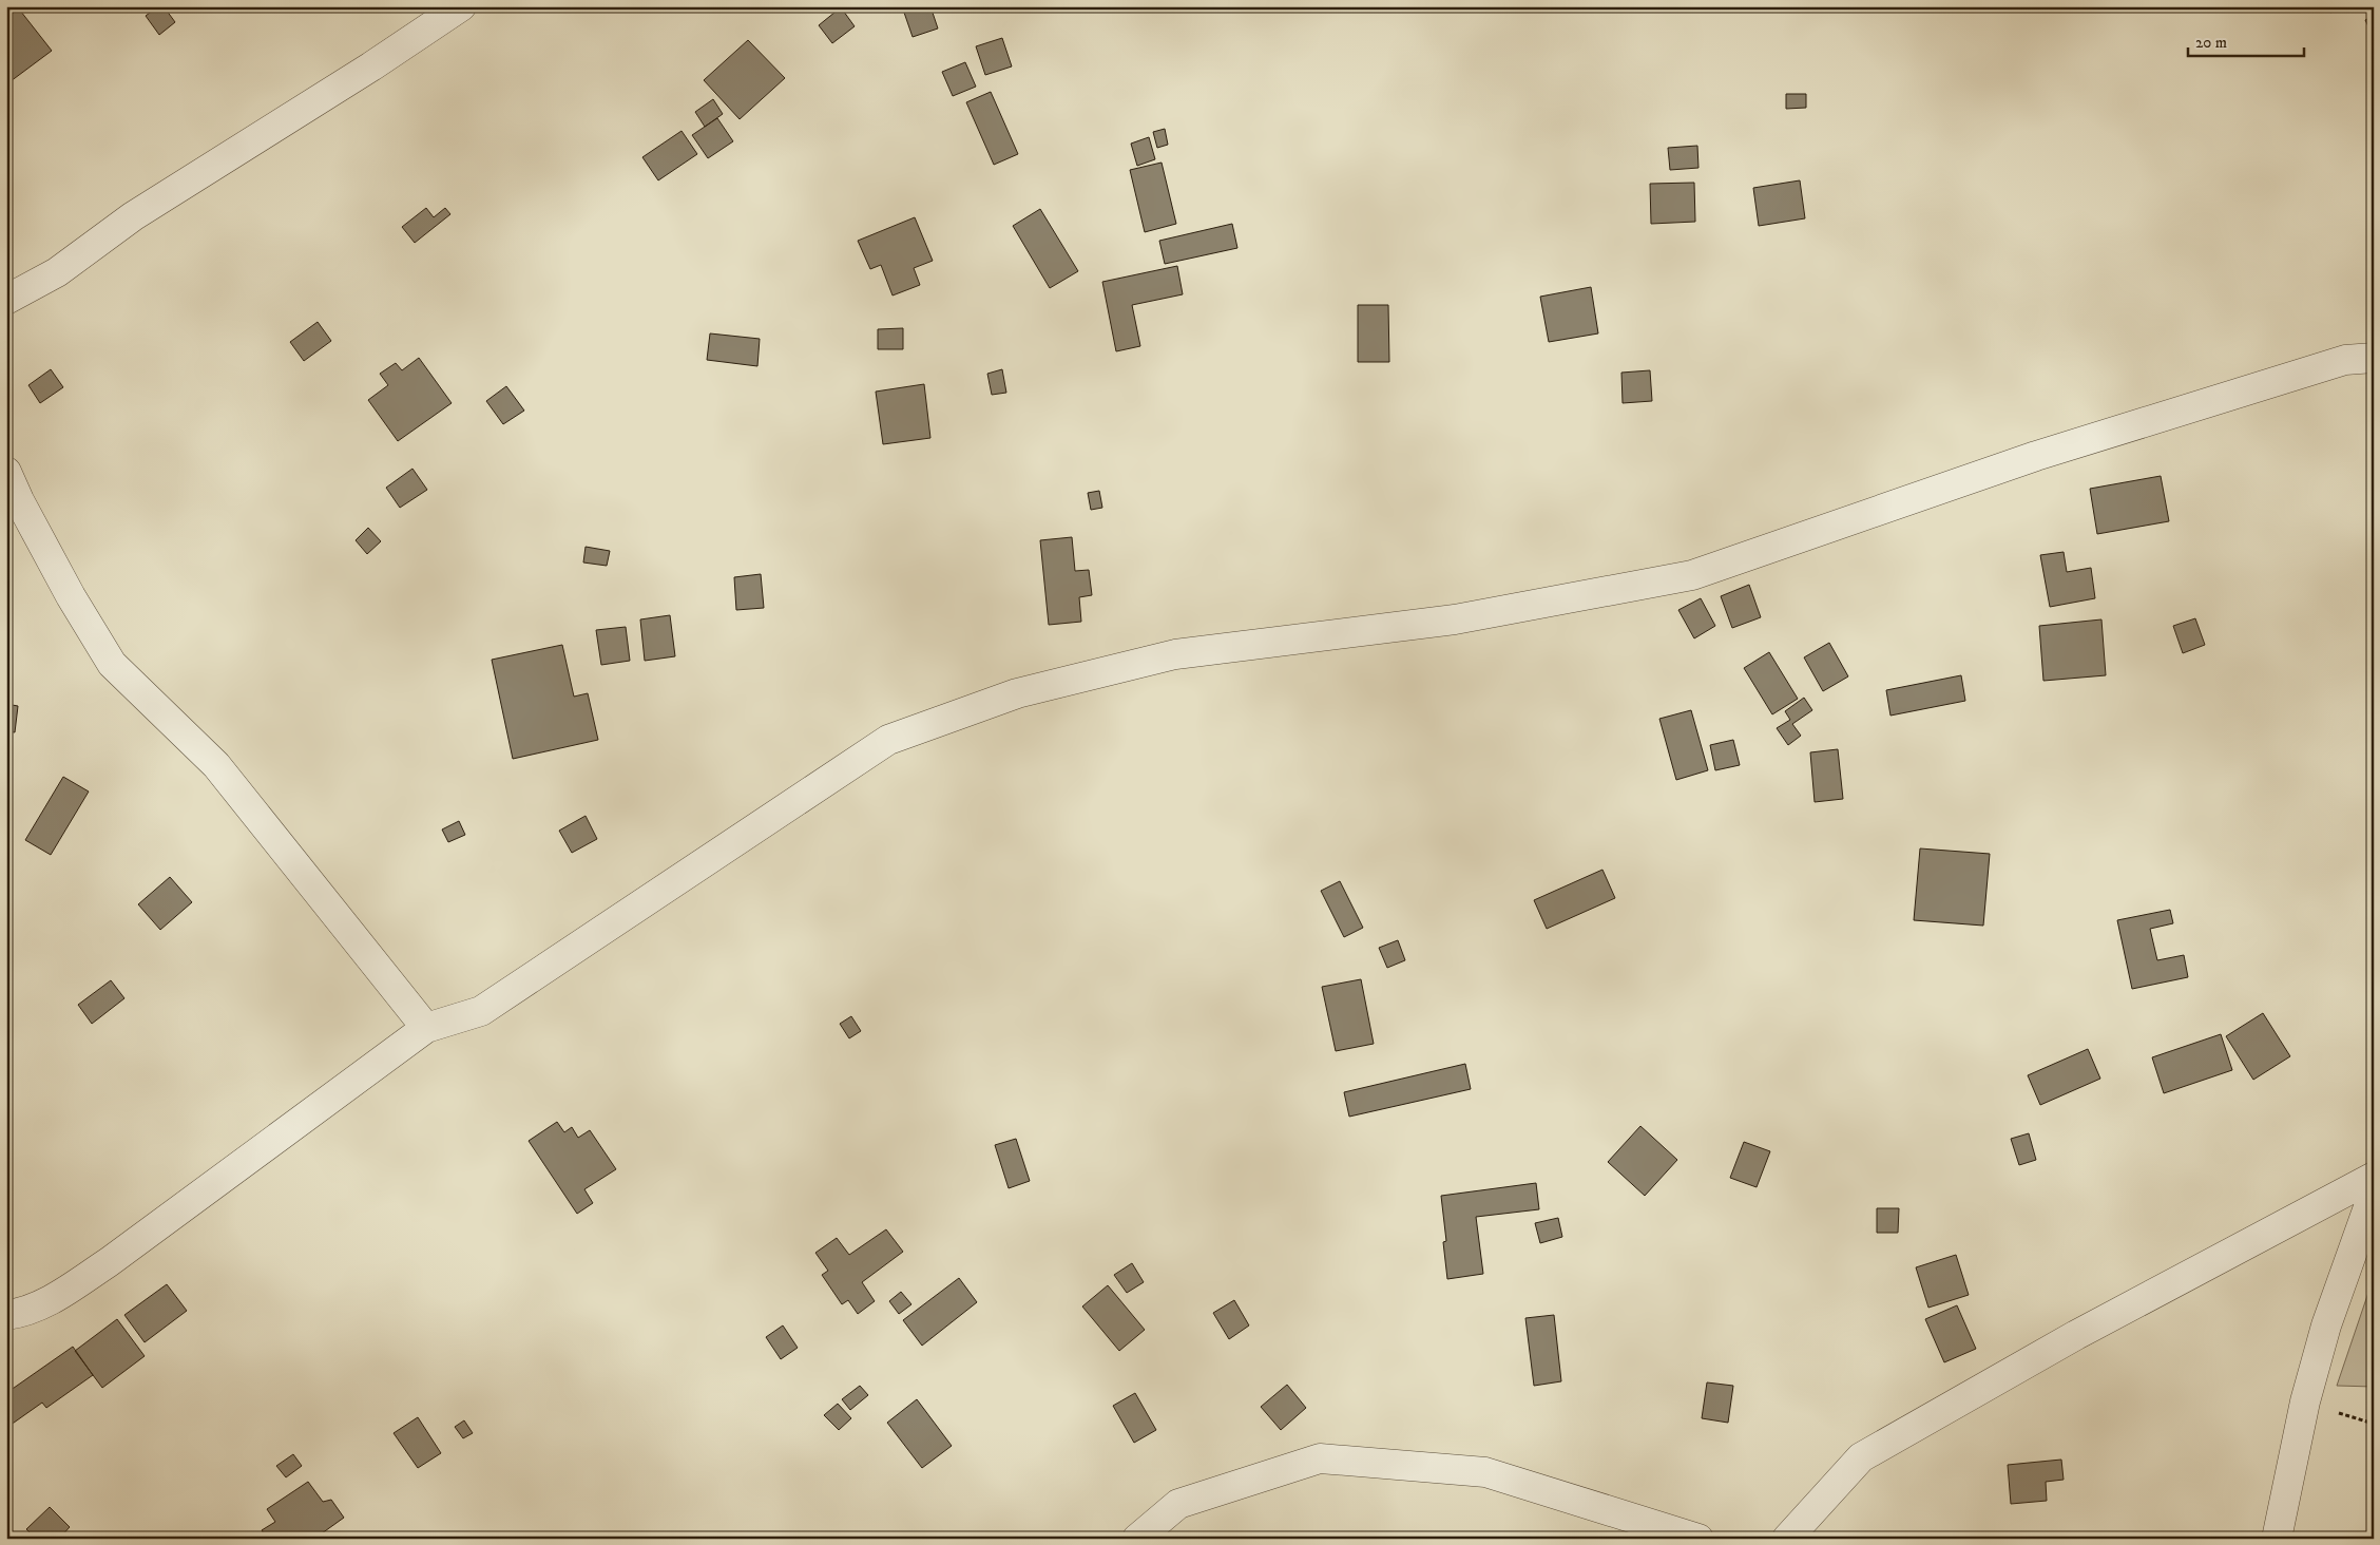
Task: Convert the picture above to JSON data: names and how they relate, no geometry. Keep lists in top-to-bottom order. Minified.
{"scale_bar":"20 m"}
